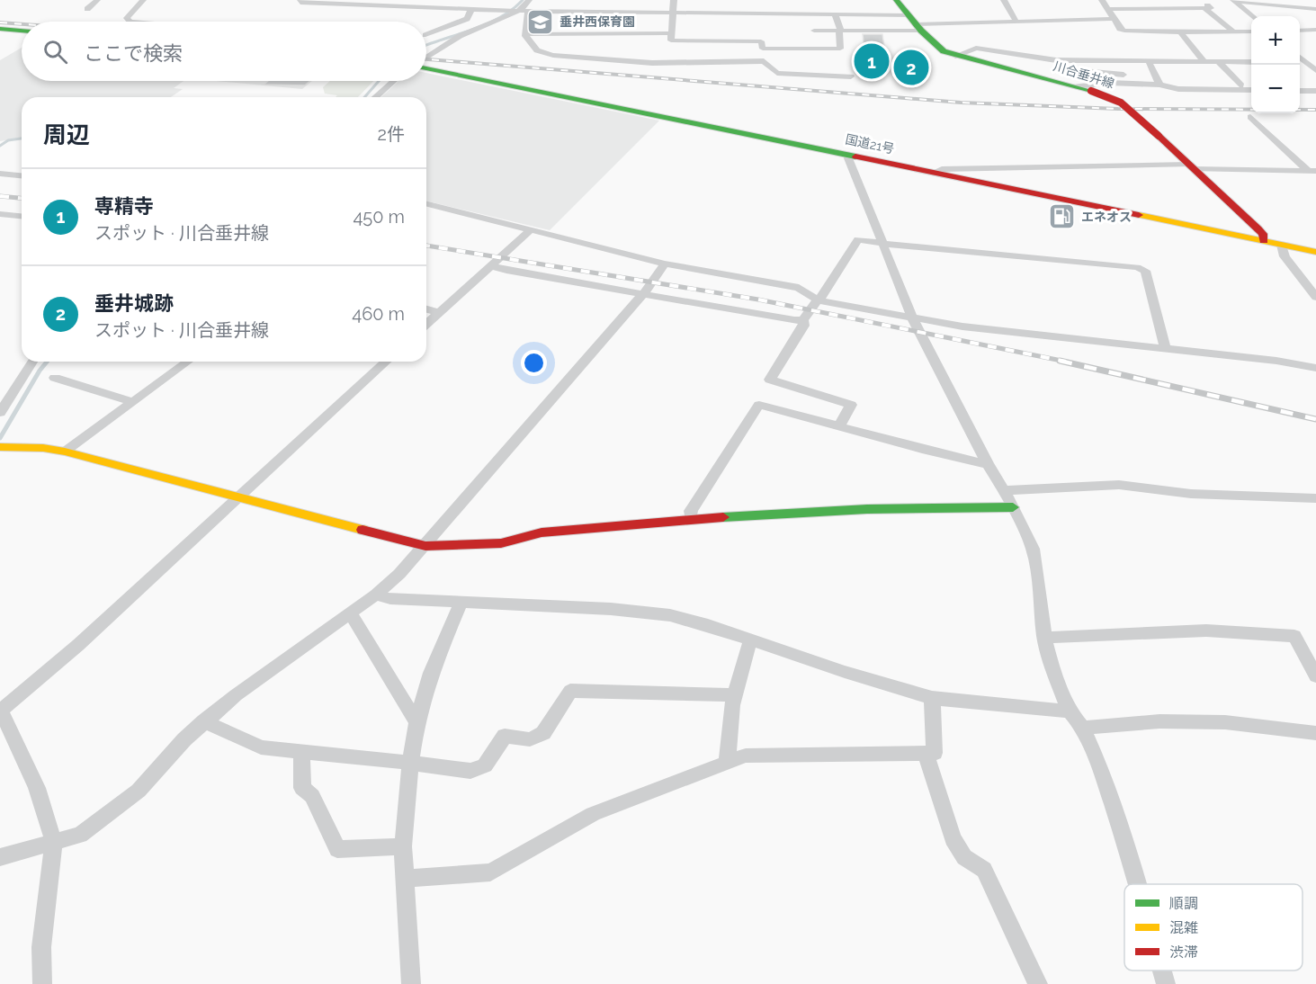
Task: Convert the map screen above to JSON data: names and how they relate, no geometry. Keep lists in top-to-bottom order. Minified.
{"streets":{"main road":["川合垂井線","国道21号"]},"crossings":[["川合垂井線","国道21号"]],"places":{"school or university":["垂井西保育園"],"fuel station":["エネオス"]},"legend":["順調","混雑","渋滞"],"page":{"map_buttons":["+","−"],"search":"ここで検索","pins":["1","2"],"heading":["周辺","2件"],"list":[{"mark":"1","name":"専精寺","note":"スポット · 川合垂井線","value":"450 m"},{"mark":"2","name":"垂井城跡","note":"スポット · 川合垂井線","value":"460 m"}]}}
